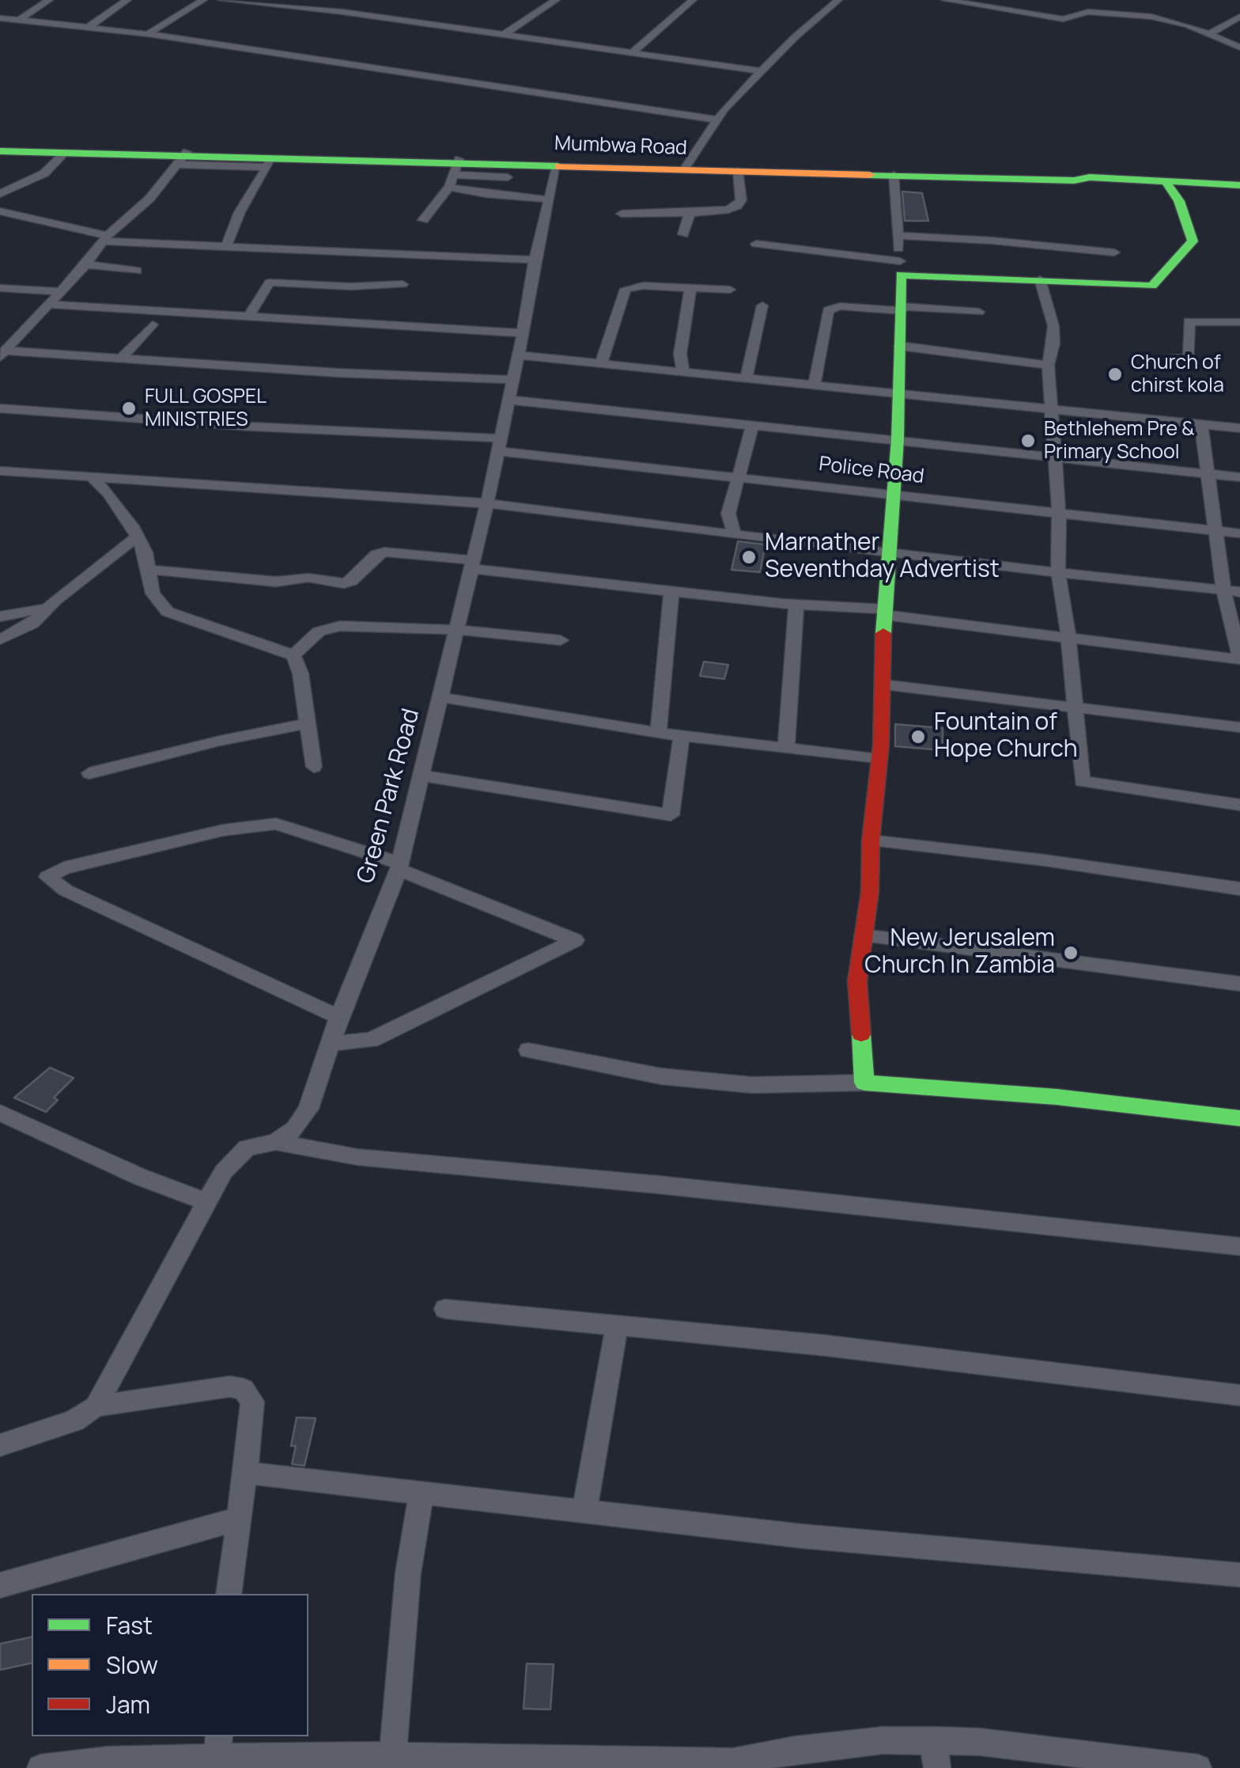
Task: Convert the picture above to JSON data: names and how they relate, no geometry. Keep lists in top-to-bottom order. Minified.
{"streets":{"main road":["Mumbwa Road"],"street":["Police Road","Green Park Road"]},"crossings":[["Mumbwa Road","Green Park Road"],["Police Road","Green Park Road"]],"places":["Church of chirst kola","FULL GOSPEL MINISTRIES","Bethlehem Pre & Primary School","Marnather Seventhday Advertist","Fountain of Hope Church","New Jerusalem Church In Zambia"],"legend":["Fast","Slow","Jam"]}
